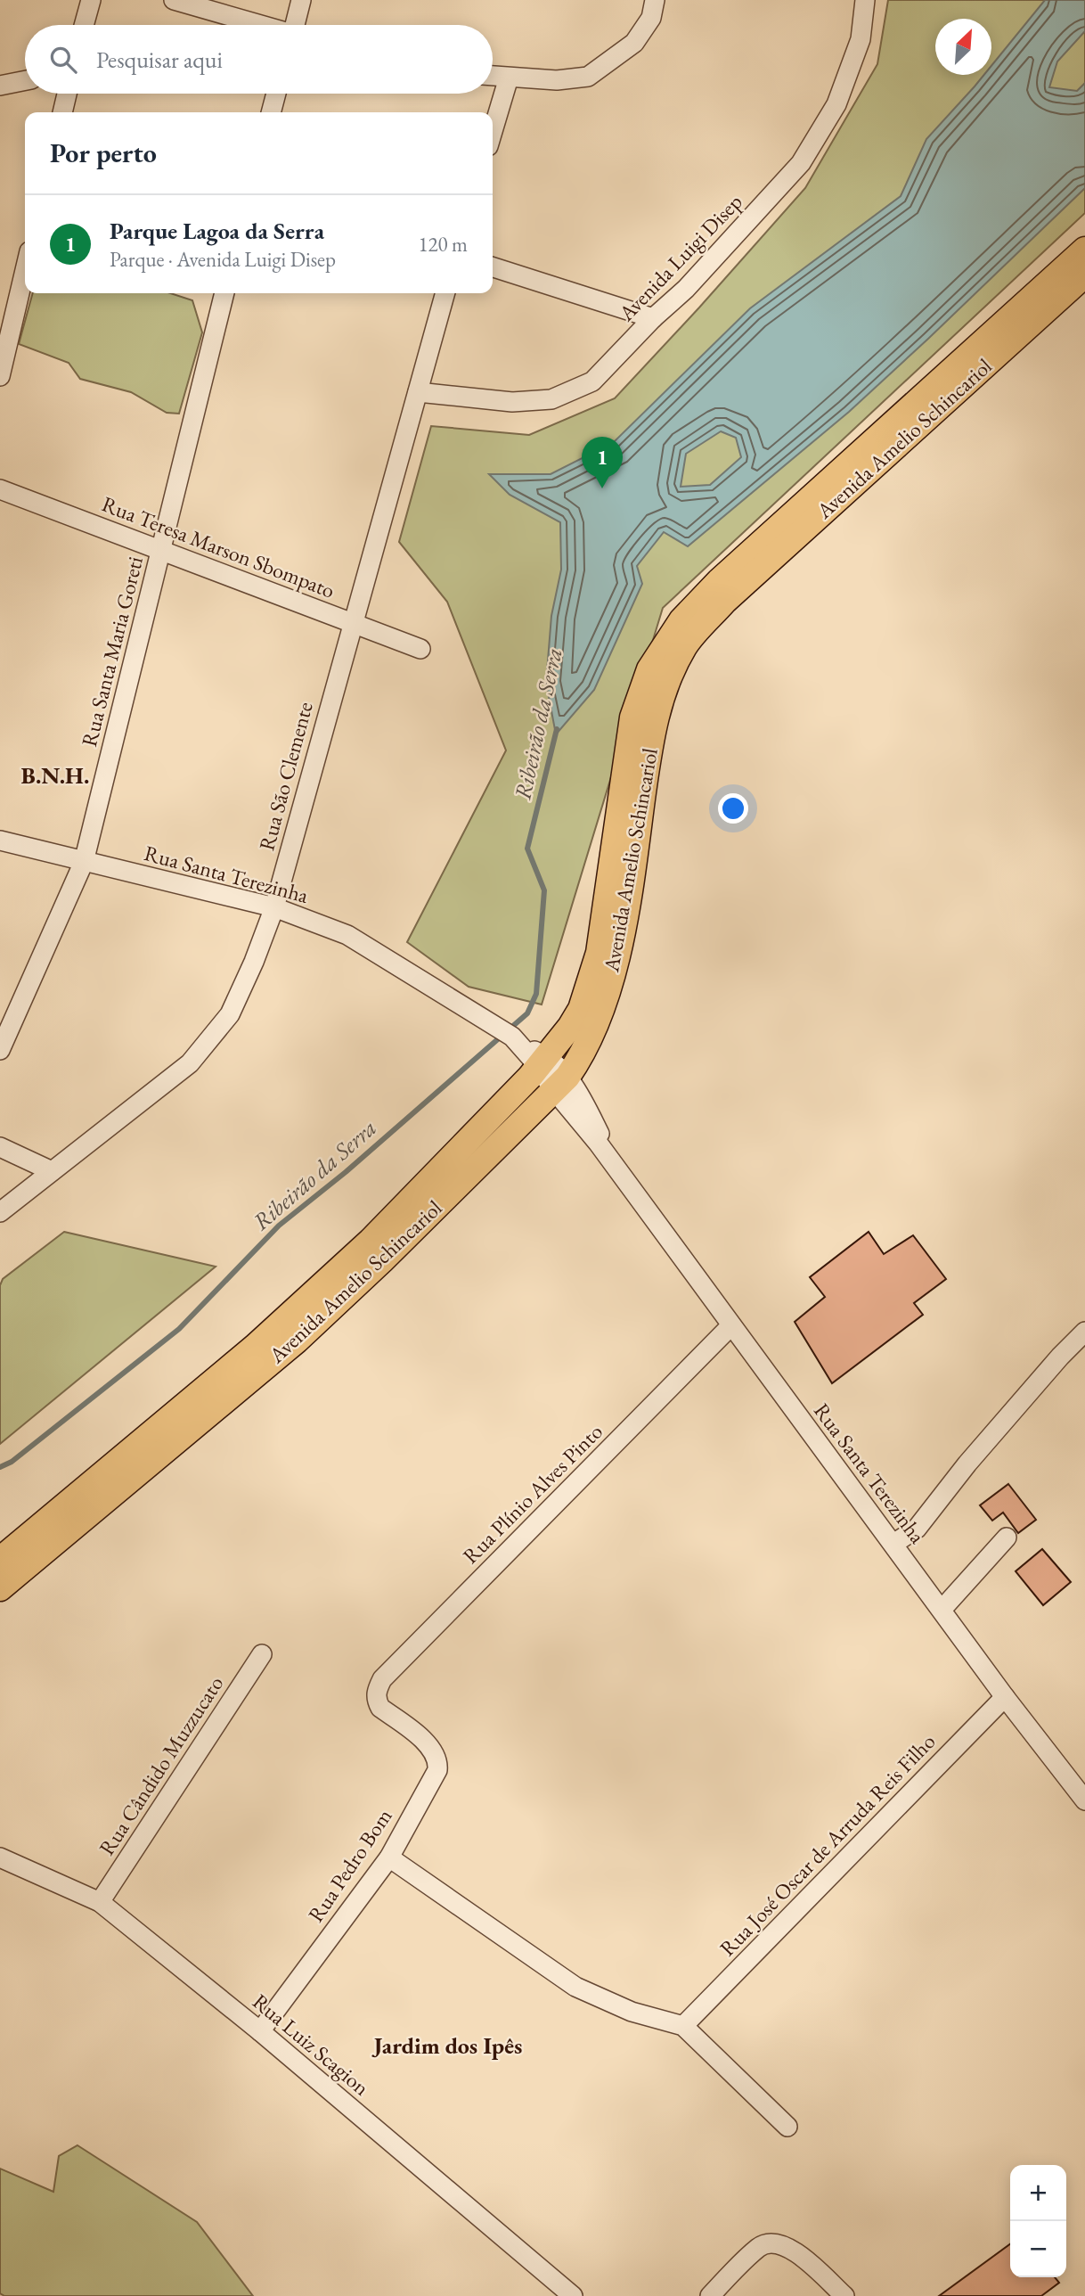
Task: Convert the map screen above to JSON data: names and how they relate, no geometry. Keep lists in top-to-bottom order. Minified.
{"streets":{"main road":["Avenida Amelio Schincariol"],"street":["Avenida Luigi Disep","Rua Teresa Marson Sbompato","Rua Santa Maria Goreti","Rua São Clemente","Rua Santa Terezinha","Rua Plínio Alves Pinto","Rua Cândido Muzzucato","Rua José Oscar de Arruda Reis Filho","Rua Pedro Bom","Rua Luiz Scagion"]},"crossings":[["Avenida Luigi Disep","Rua São Clemente"],["Avenida Amelio Schincariol","Rua Santa Terezinha"],["Rua Teresa Marson Sbompato","Rua Santa Maria Goreti"],["Rua Teresa Marson Sbompato","Rua São Clemente"],["Rua Santa Maria Goreti","Rua Santa Terezinha"],["Rua São Clemente","Rua Santa Terezinha"],["Rua Santa Terezinha","Rua Plínio Alves Pinto"],["Rua Santa Terezinha","Rua José Oscar de Arruda Reis Filho"],["Rua Plínio Alves Pinto","Rua Pedro Bom"],["Rua Cândido Muzzucato","Rua Luiz Scagion"],["Rua Pedro Bom","Rua Luiz Scagion"]],"districts":["B.N.H.","Jardim dos Ipês"],"water":["Ribeirão da Serra"],"north":"top right","page":{"search":"Pesquisar aqui","heading":"Por perto","list":[{"mark":"1","name":"Parque Lagoa da Serra","note":"Parque · Avenida Luigi Disep","value":"120 m"}],"pins":"1","map_buttons":["+","−"]}}
